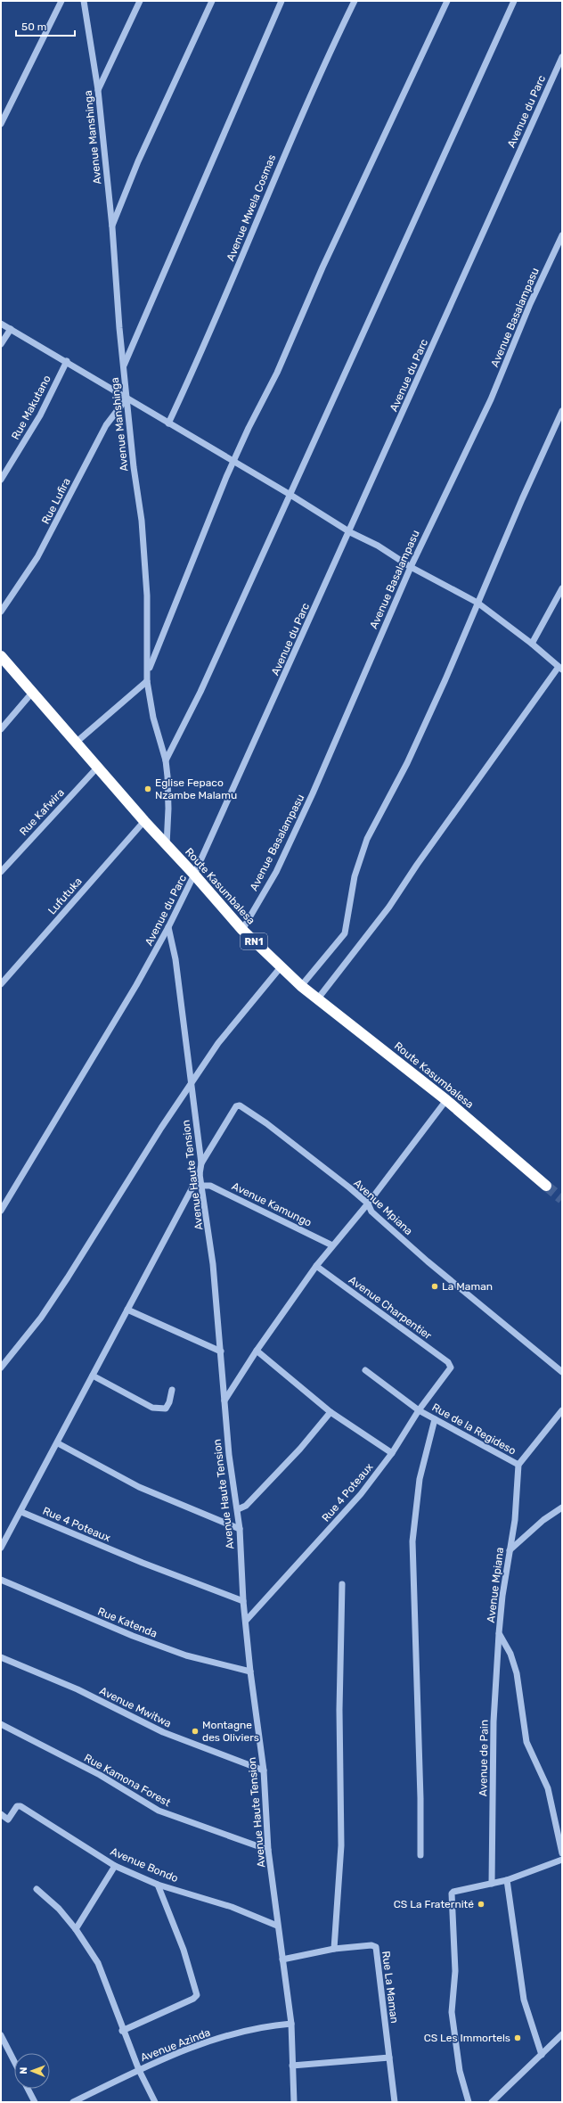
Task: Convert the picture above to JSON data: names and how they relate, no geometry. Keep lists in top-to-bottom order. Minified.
{"streets":{"highway":["Route Kasumbalesa","RN1"],"street":["Avenue du Parc","Avenue Manshinga","Avenue Mwela Cosmas","Avenue Basalampasu","Rue Makutano","Rue Lufira","Rue Kafwira","Lufutuka","Avenue Haute Tension","Avenue Kamungo","Avenue Mpiana","Avenue Charpentier","Rue de la Regideso","Rue 4 Poteaux","Rue Katenda","Avenue Mwitwa","Avenue de Pain","Rue Kamona Forest","Avenue Bondo","Rue La Maman","Avenue Azinda"]},"crossings":[["Avenue du Parc","Route Kasumbalesa"],["Avenue du Parc","Avenue Haute Tension"],["Avenue Manshinga","Rue Lufira"],["Avenue Manshinga","Route Kasumbalesa"],["Avenue Basalampasu","Route Kasumbalesa"],["Rue Kafwira","Route Kasumbalesa"],["Route Kasumbalesa","Lufutuka"],["Avenue Haute Tension","Avenue Kamungo"],["Avenue Haute Tension","Avenue Mpiana"],["Avenue Haute Tension","Rue 4 Poteaux"],["Avenue Haute Tension","Rue Katenda"],["Avenue Haute Tension","Avenue Mwitwa"],["Avenue Haute Tension","Rue Kamona Forest"],["Avenue Haute Tension","Avenue Bondo"],["Avenue Haute Tension","Rue La Maman"],["Avenue Haute Tension","Avenue Azinda"],["Avenue Mpiana","Rue de la Regideso"],["Avenue Mpiana","Avenue de Pain"],["Avenue Charpentier","Rue 4 Poteaux"],["Rue de la Regideso","Rue 4 Poteaux"]],"places":["Eglise Fepaco Nzambe Malamu","La Maman","Montagne des Oliviers","CS La Fraternité","CS Les Immortels"],"scale_bar":"50 m","north":"left"}
